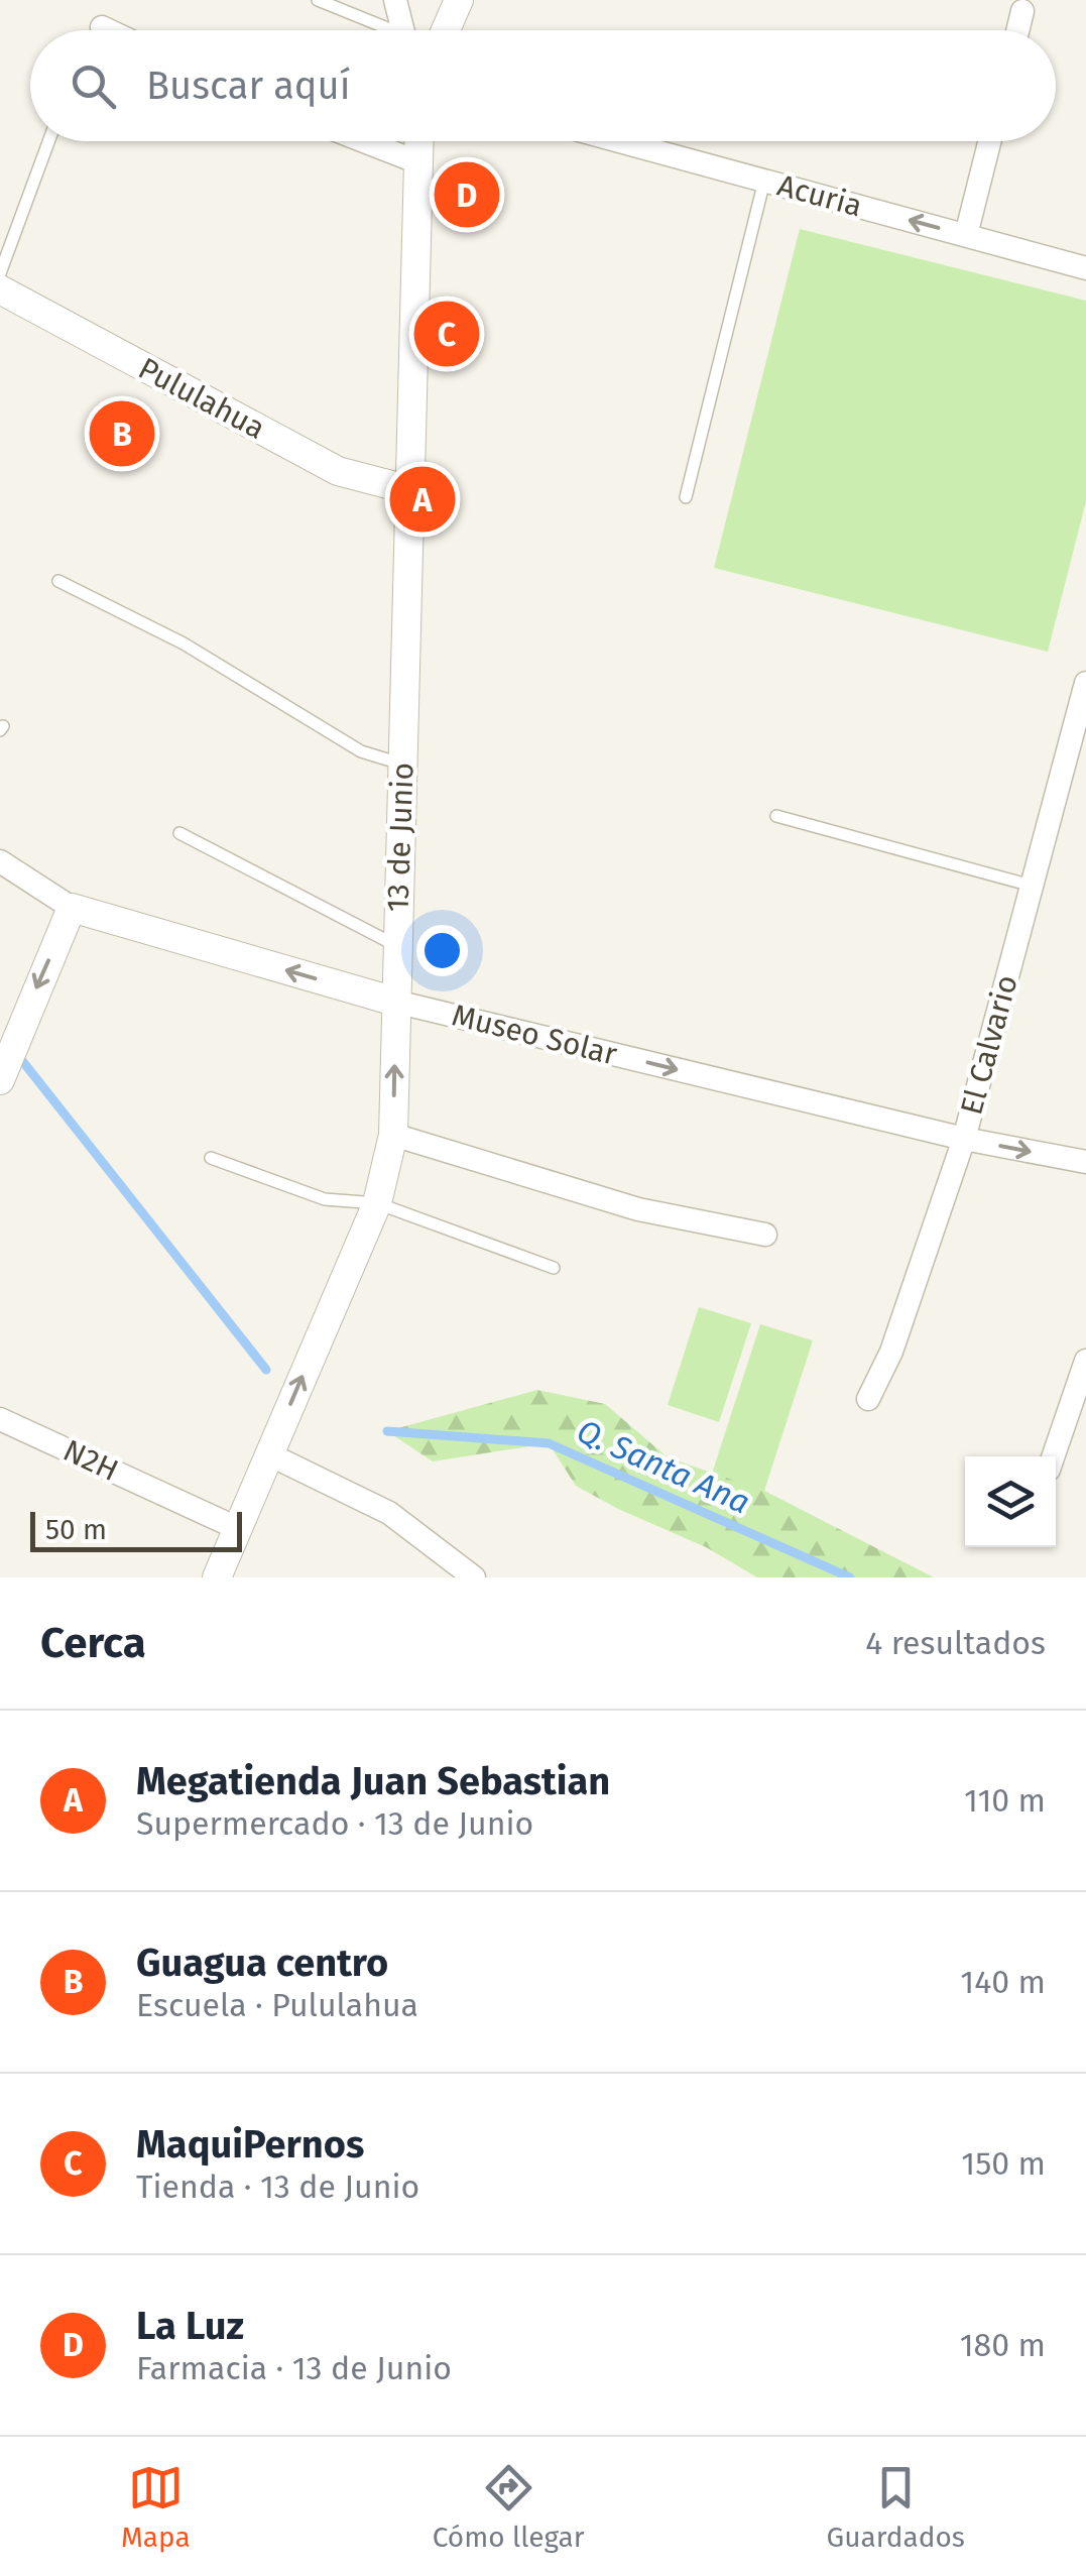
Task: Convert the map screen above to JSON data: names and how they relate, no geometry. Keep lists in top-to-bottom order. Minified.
{"streets":{"street":["Acuria","Pululahua","13 de Junio","Museo Solar","El Calvario","N2H"]},"crossings":[["Pululahua","13 de Junio"],["13 de Junio","Museo Solar"],["13 de Junio","N2H"],["Museo Solar","El Calvario"]],"one_way":["Acuria"],"water":["Q. Santa Ana"],"scale_bar":"50 m","page":{"search":"Buscar aquí","pins":["D","C","B","A"],"scale":"50 m","heading":["Cerca","4 resultados"],"list":[{"mark":"A","name":"Megatienda Juan Sebastian","note":"Supermercado · 13 de Junio","value":"110 m"},{"mark":"B","name":"Guagua centro","note":"Escuela · Pululahua","value":"140 m"},{"mark":"C","name":"MaquiPernos","note":"Tienda · 13 de Junio","value":"150 m"},{"mark":"D","name":"La Luz","note":"Farmacia · 13 de Junio","value":"180 m"}],"nav":["Mapa","Cómo llegar","Guardados"]}}
